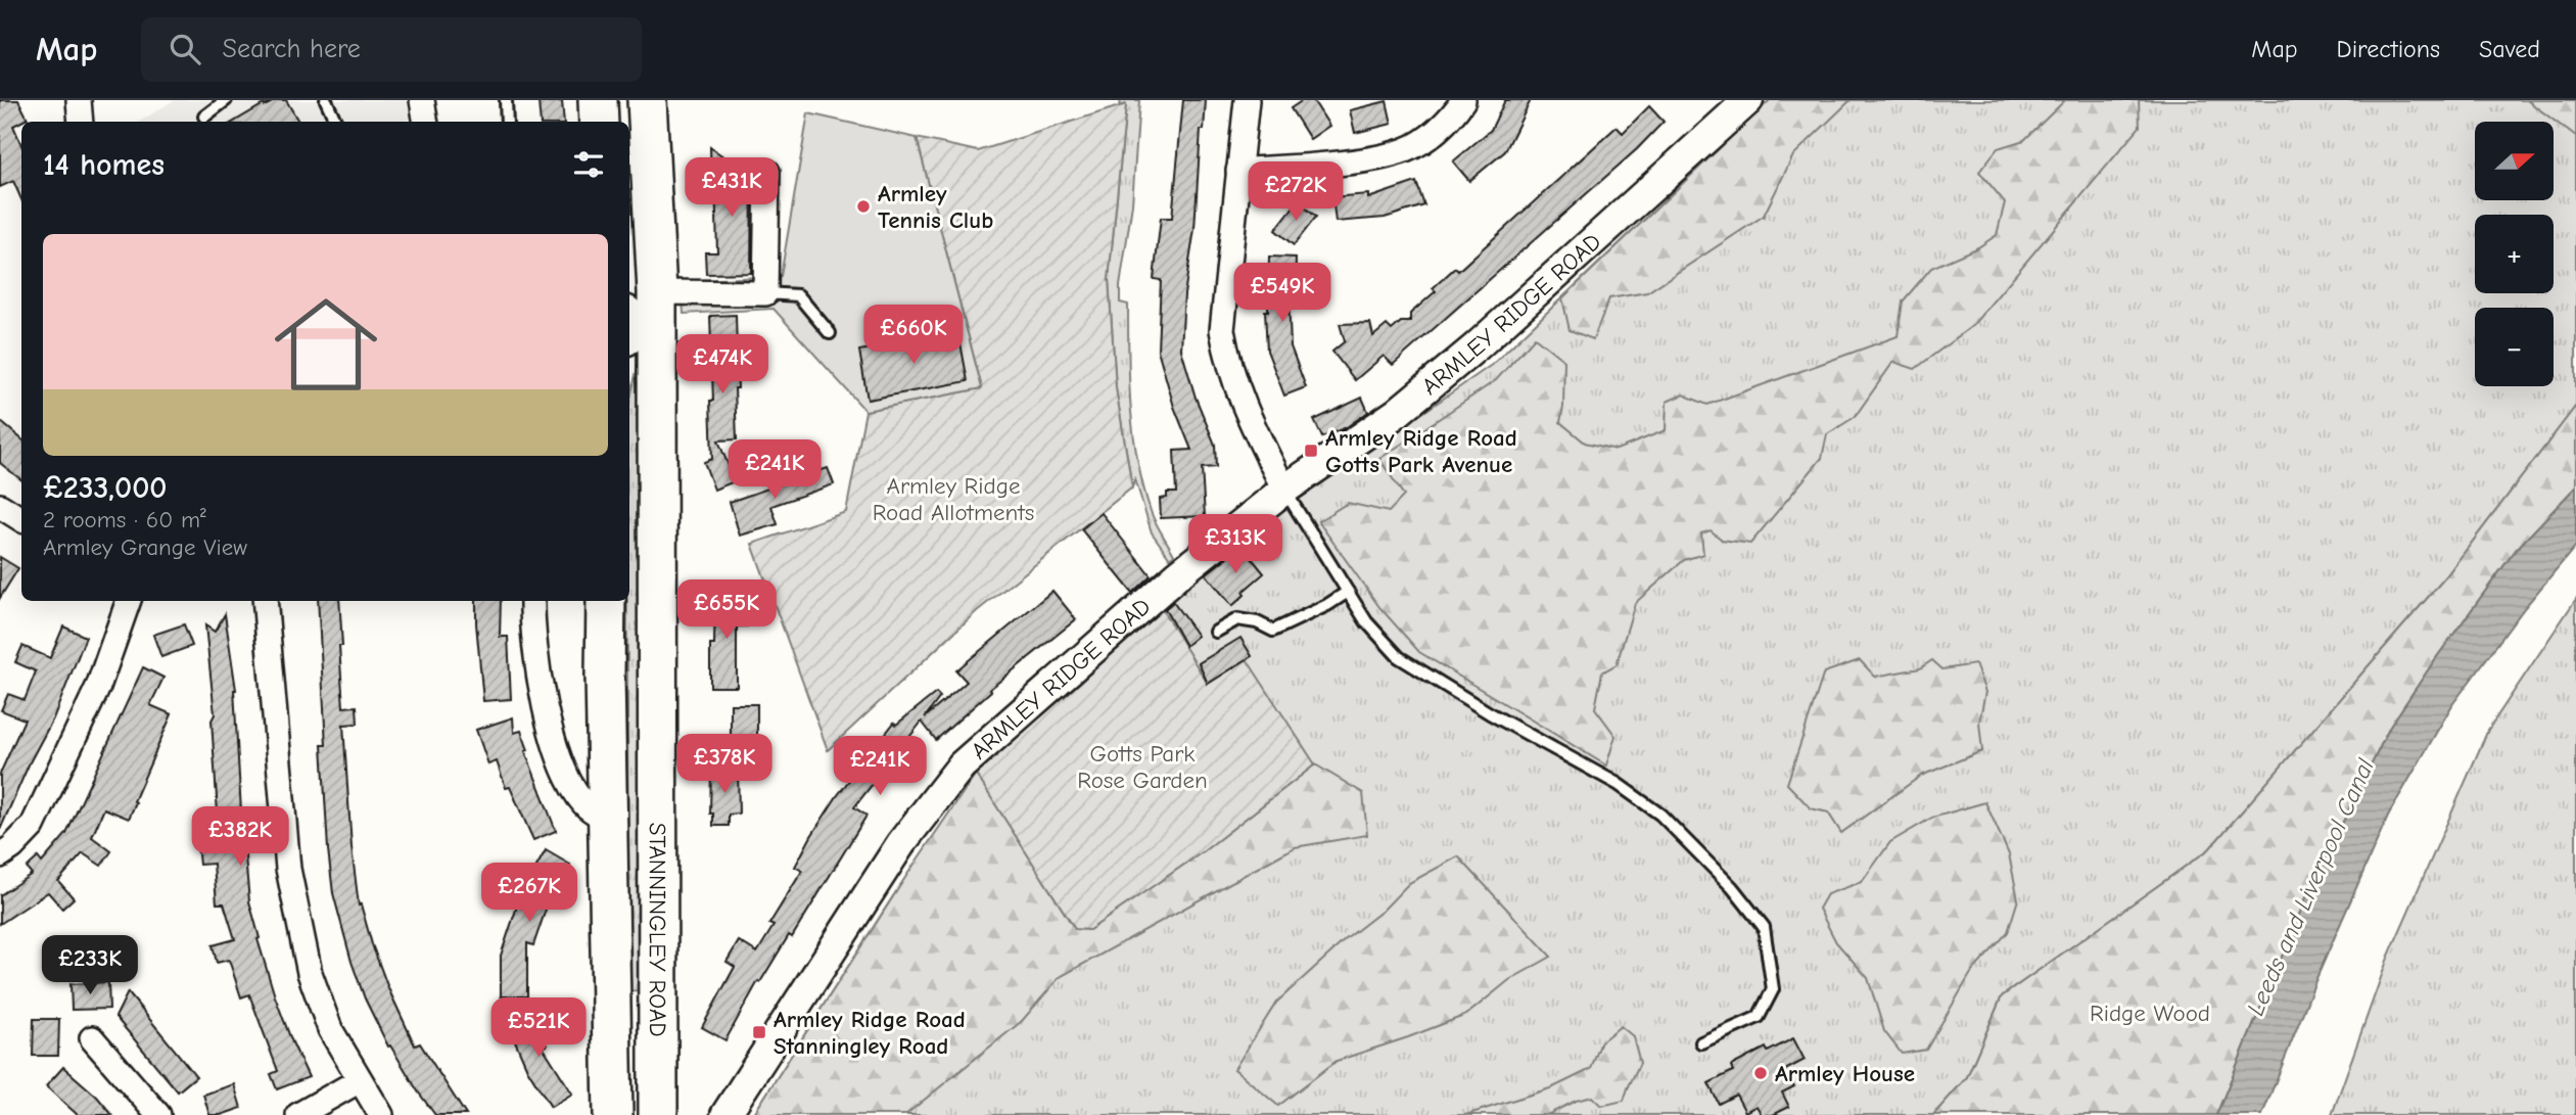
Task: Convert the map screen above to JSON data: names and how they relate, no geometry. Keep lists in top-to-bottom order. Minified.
{"streets":{"main road":["STANNINGLEY ROAD"],"street":["ARMLEY RIDGE ROAD"]},"water":["Leeds and Liverpool Canal"],"parks":["Armley Ridge Road Allotments","Gotts Park Rose Garden","Ridge Wood"],"places":{"other":["Armley Tennis Club","Armley House"],"transit":["Armley Ridge Road Gotts Park Avenue","Armley Ridge Road Stanningley Road"]},"north":"right","page":{"header":"Map","search":"Search here","nav":["Map","Directions","Saved"],"map_buttons":["+","−"],"heading":"14 homes","price":["£431K","£272K","£549K","£660K","£474K","£241K","£313K","£655K","£378K","£241K","£382K","£267K","£233K","£521K"],"list":[{"name":"£233,000","note":"2 rooms · 60 m² · Armley Grange View"}]}}
